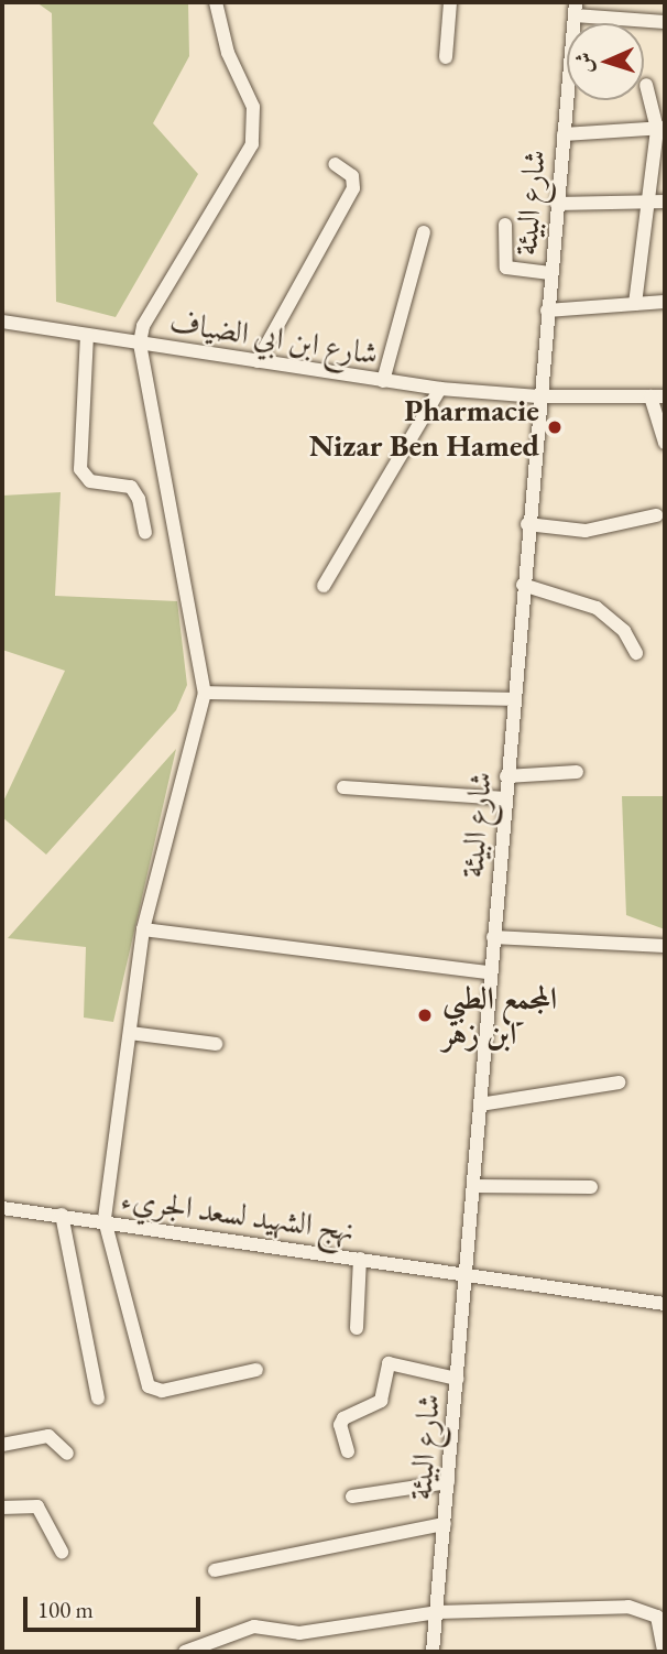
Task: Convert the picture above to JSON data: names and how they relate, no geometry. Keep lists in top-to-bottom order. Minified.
{"streets":{"street":["شارع البيئة","شارع ابن ابي الضياف","نهج الشهيد لسعد الجريء"]},"crossings":[["شارع البيئة","شارع ابن ابي الضياف"],["شارع البيئة","نهج الشهيد لسعد الجريء"]],"places":["Pharmacie Nizar Ben Hamed","المجمع الطبي ابن زهر"],"scale_bar":"100 m","north":"left"}
